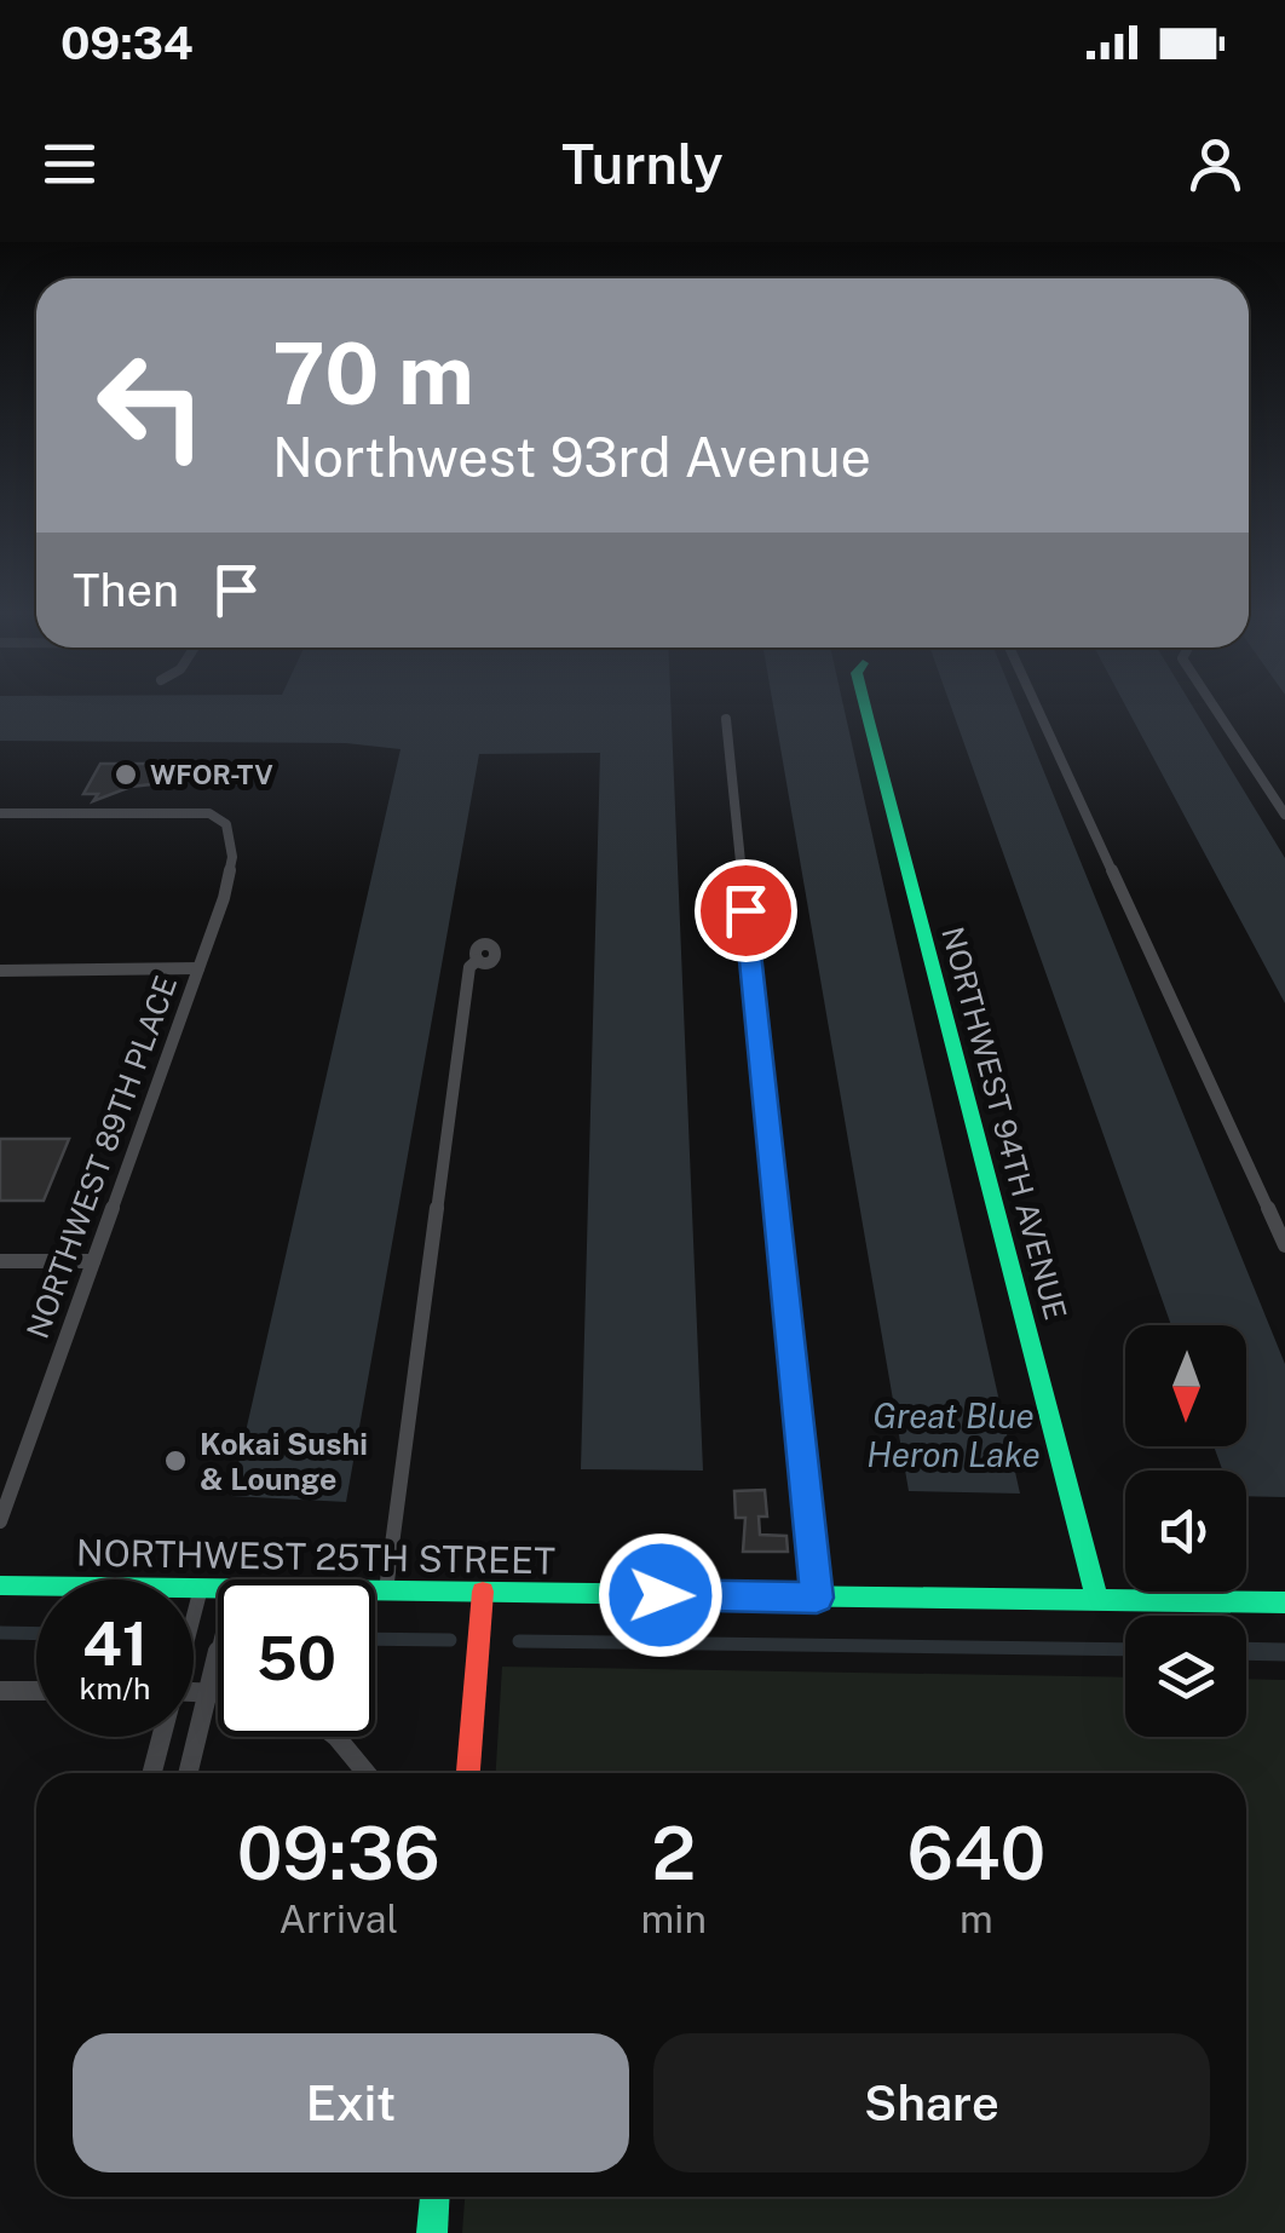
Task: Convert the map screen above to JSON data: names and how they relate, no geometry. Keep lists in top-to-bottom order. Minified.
{"streets":{"street":["NORTHWEST 94TH AVENUE","NORTHWEST 89TH PLACE","NORTHWEST 25TH STREET"]},"crossings":[["NORTHWEST 94TH AVENUE","NORTHWEST 25TH STREET"]],"water":["Great Blue Heron Lake"],"places":["WFOR-TV","Kokai Sushi & Lounge"],"north":"bottom","page":{"status":"09:34","header":"Turnly","turn":["70 m","Northwest 93rd Avenue"],"then":"Then","speed":"41 km/h","limit":"50","eta":["09:36","Arrival","2","min","640","m"],"buttons":["Exit","Share"]}}
